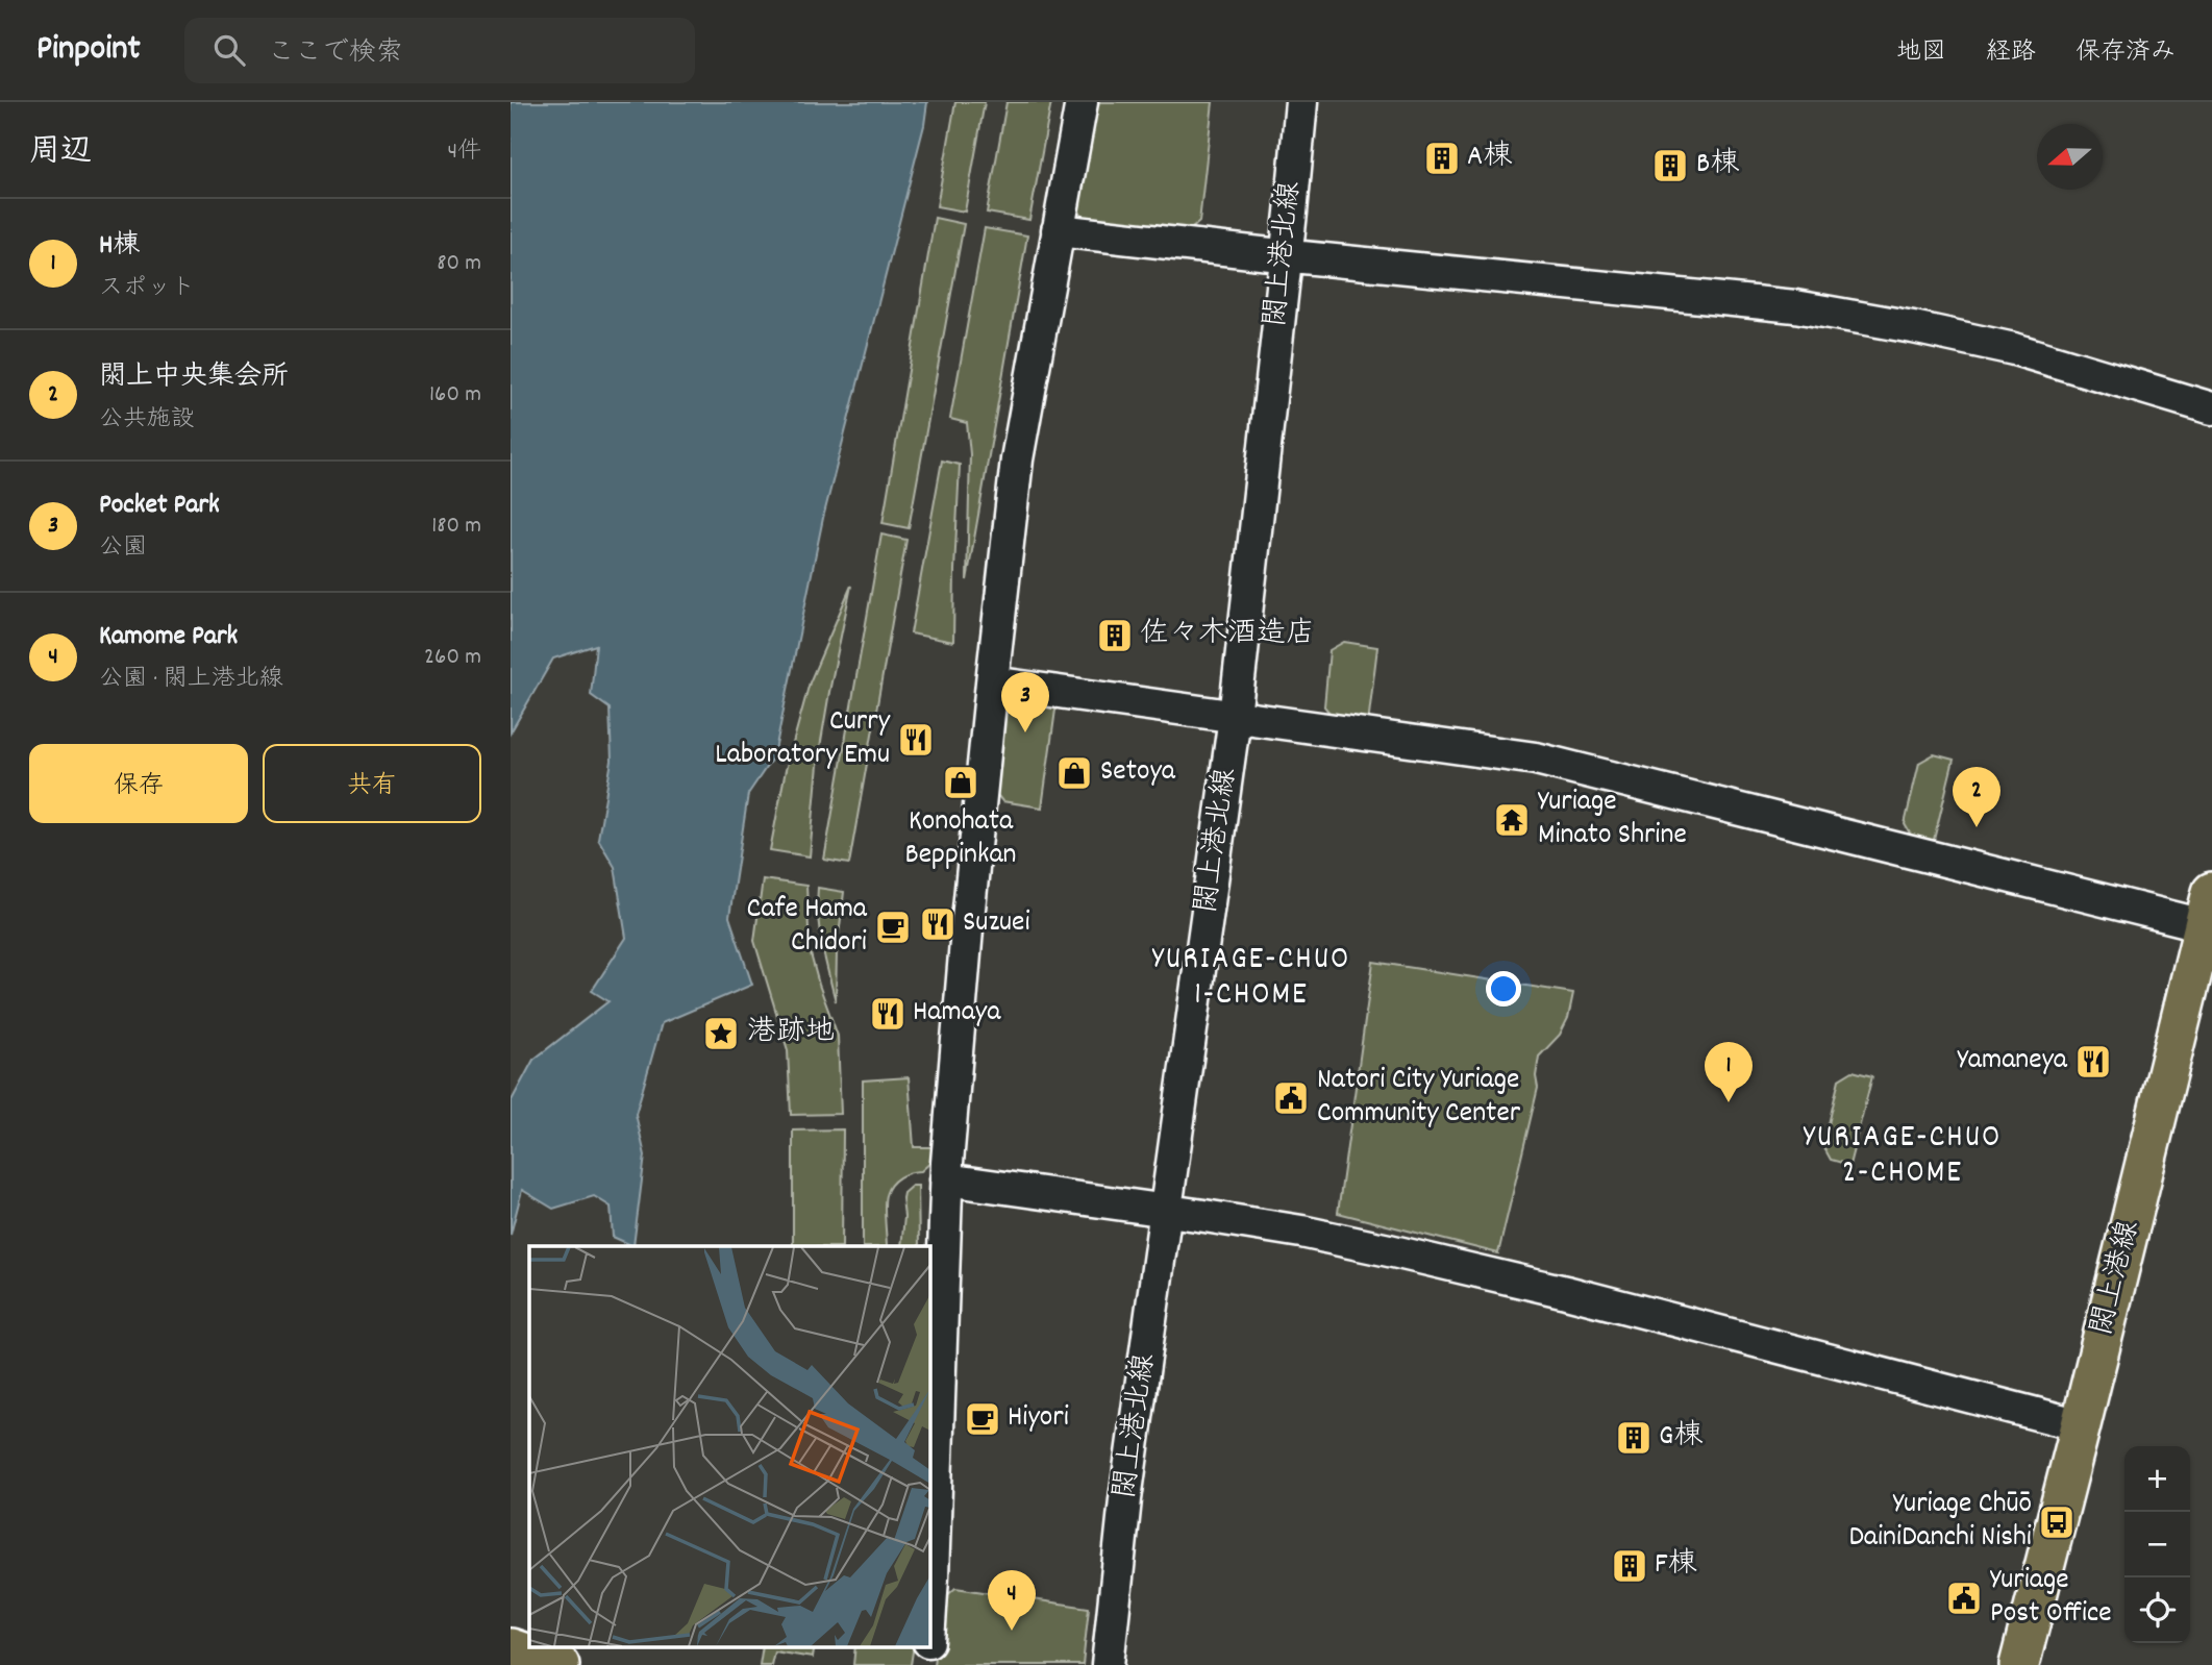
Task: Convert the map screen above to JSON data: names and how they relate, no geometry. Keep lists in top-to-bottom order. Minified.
{"streets":{"main road":["閖上港線"],"street":["閖上港北線"]},"districts":["YURIAGE-CHUO 1-CHOME","YURIAGE-CHUO 2-CHOME"],"places":{"building":["A棟","B棟","佐々木酒造店","G棟","F棟"],"restaurant":["Curry Laboratory Emu","Suzuei","Hamaya","Yamaneya"],"shop":["Setoya","Konohata Beppinkan"],"temple":["Yuriage Minato Shrine"],"cafe":["Cafe Hama Chidori","Hiyori"],"place":["港跡地"],"public building":["Natori City Yuriage Community Center","Yuriage Post Office"],"bus stop":["Yuriage Chūō DainiDanchi Nishi"]},"north":"left","page":{"header":"Pinpoint","search":"ここで検索","nav":["地図","経路","保存済み"],"heading":["周辺","4件"],"list":[{"mark":"1","name":"H棟","note":"スポット","value":"80 m"},{"mark":"2","name":"閖上中央集会所","note":"公共施設","value":"160 m"},{"mark":"3","name":"Pocket Park","note":"公園","value":"180 m"},{"mark":"4","name":"Kamome Park","note":"公園 · 閖上港北線","value":"260 m"}],"pins":["3","2","1","4"],"buttons":["保存","共有"],"map_buttons":["+","−"]}}
